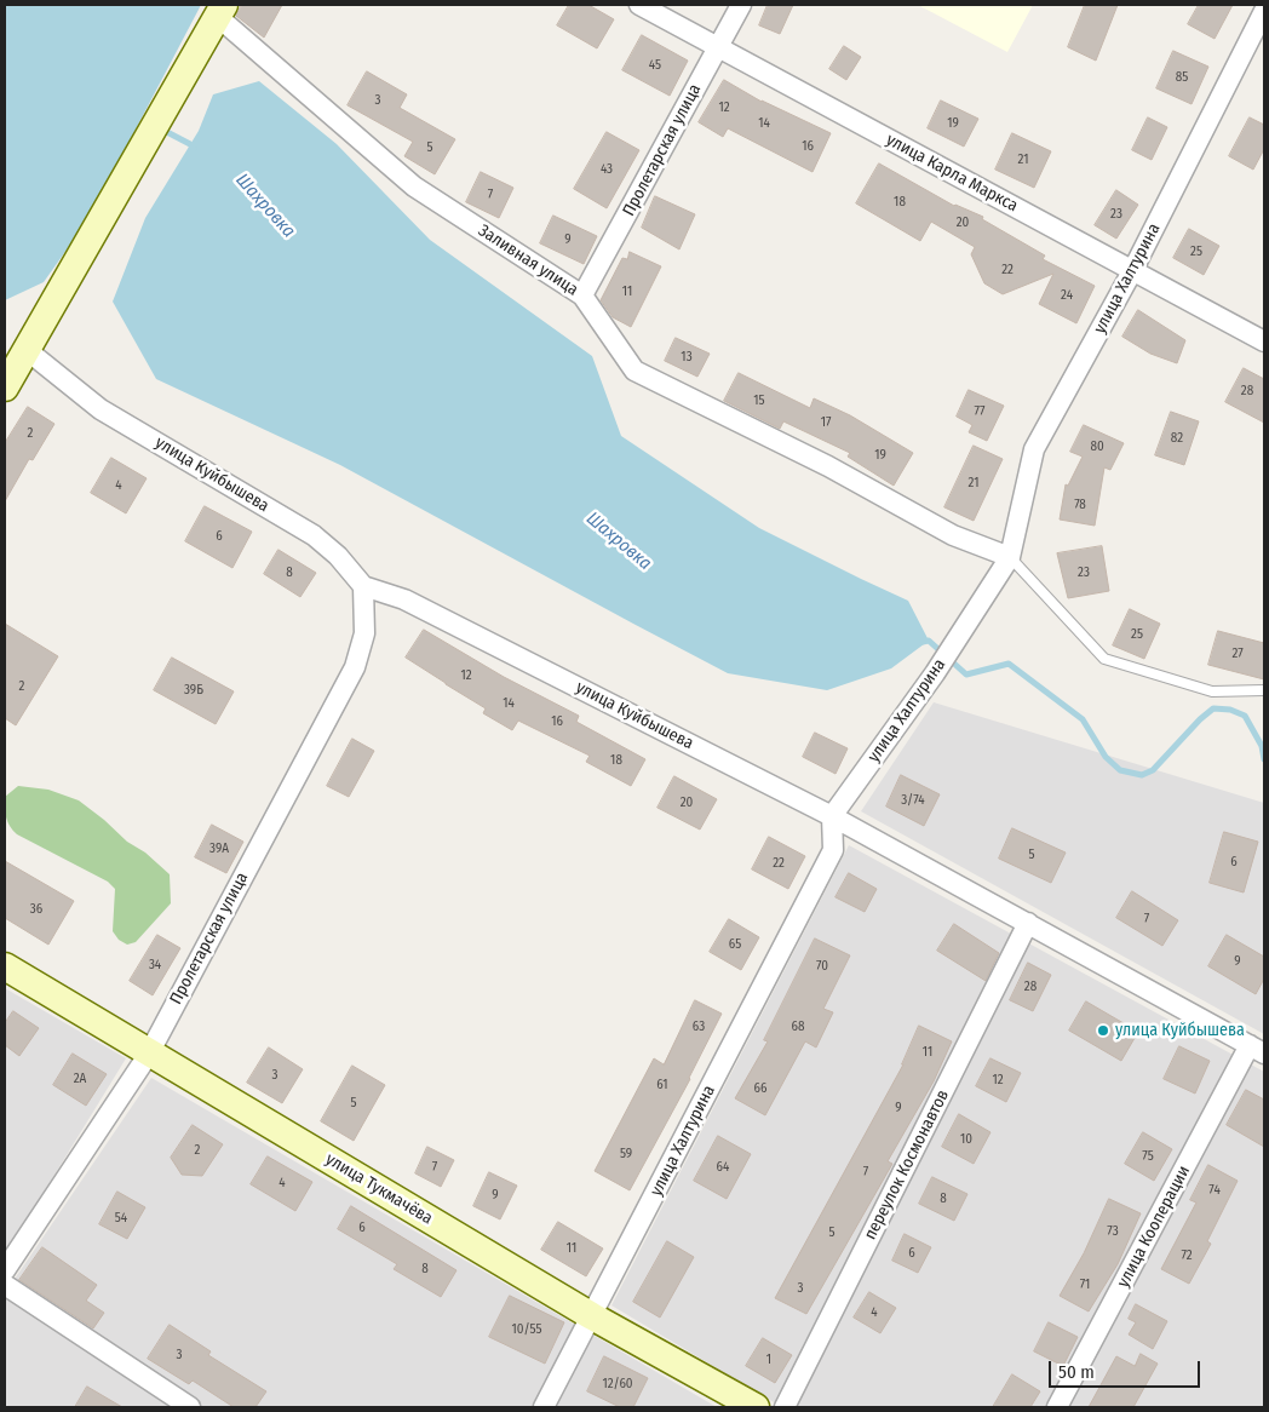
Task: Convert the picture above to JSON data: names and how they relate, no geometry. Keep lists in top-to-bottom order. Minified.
{"streets":{"street":["Пролетарская улица","улица Карла Маркса","Заливная улица","улица Халтурина","улица Куйбышева","переулок Космонавтов","улица Тукмачёва","улица Кооперации"]},"crossings":[["Пролетарская улица","улица Карла Маркса"],["Пролетарская улица","Заливная улица"],["Пролетарская улица","улица Куйбышева"],["Пролетарская улица","улица Тукмачёва"],["улица Карла Маркса","улица Халтурина"],["Заливная улица","улица Халтурина"],["улица Халтурина","улица Куйбышева"],["улица Халтурина","улица Тукмачёва"],["улица Куйбышева","переулок Космонавтов"],["улица Куйбышева","улица Кооперации"]],"water":["Шахровка"],"places":["улица Куйбышева"],"house_numbers":["45","85","3","12","14","19","16","5","21","43","7","18","23","20","9","25","22","11","24","13","28","15","77","17","2","82","80","19","21","4","78","6","8","23","25","27","12","2","39Б","14","16","18","3/74","20","39А","5","6","22","36","7","65","9","34","70","28","63","68","11","3","2А","12","61","66","5","9","10","2","59","75","7","64","7","4","74","9","8","54","6","73","5","11","6","72","8","71","3","4","10/55","3","1","12/60"],"scale_bar":"50 m"}
